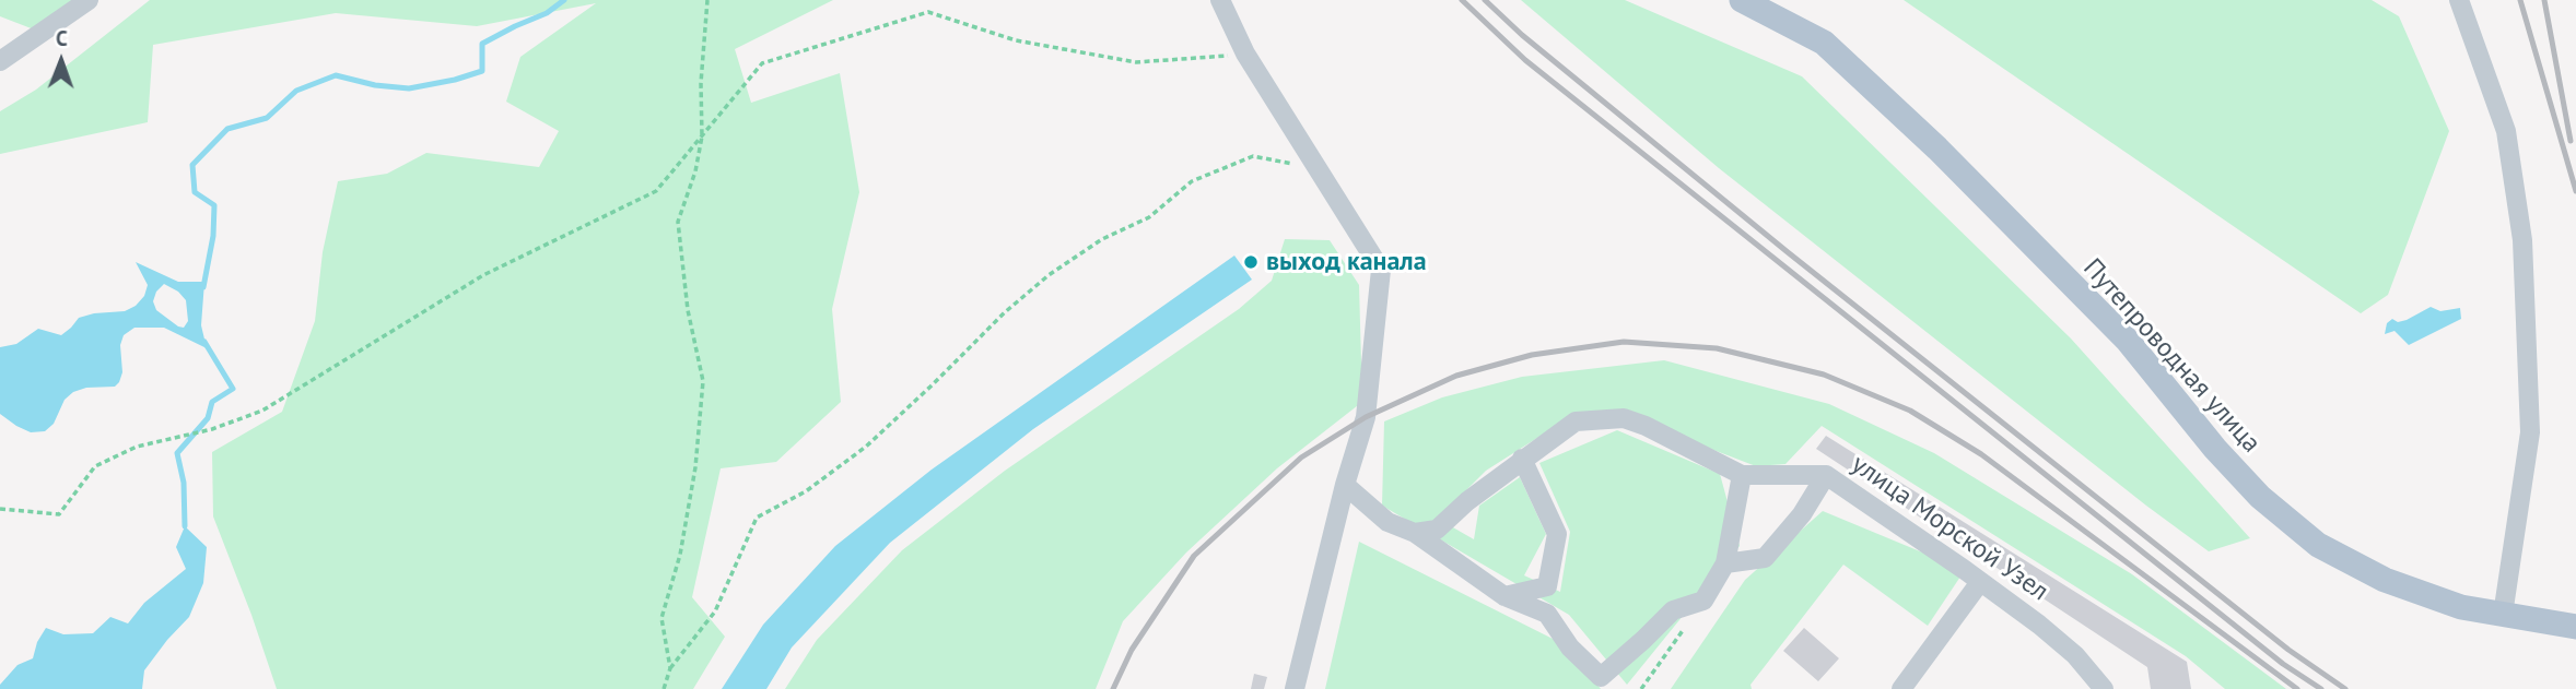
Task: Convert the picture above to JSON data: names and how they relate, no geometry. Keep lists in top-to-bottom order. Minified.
{"streets":{"main road":["Путепроводная улица"],"street":["улица Морской Узел"]},"places":["выход канала"],"north":"top"}
